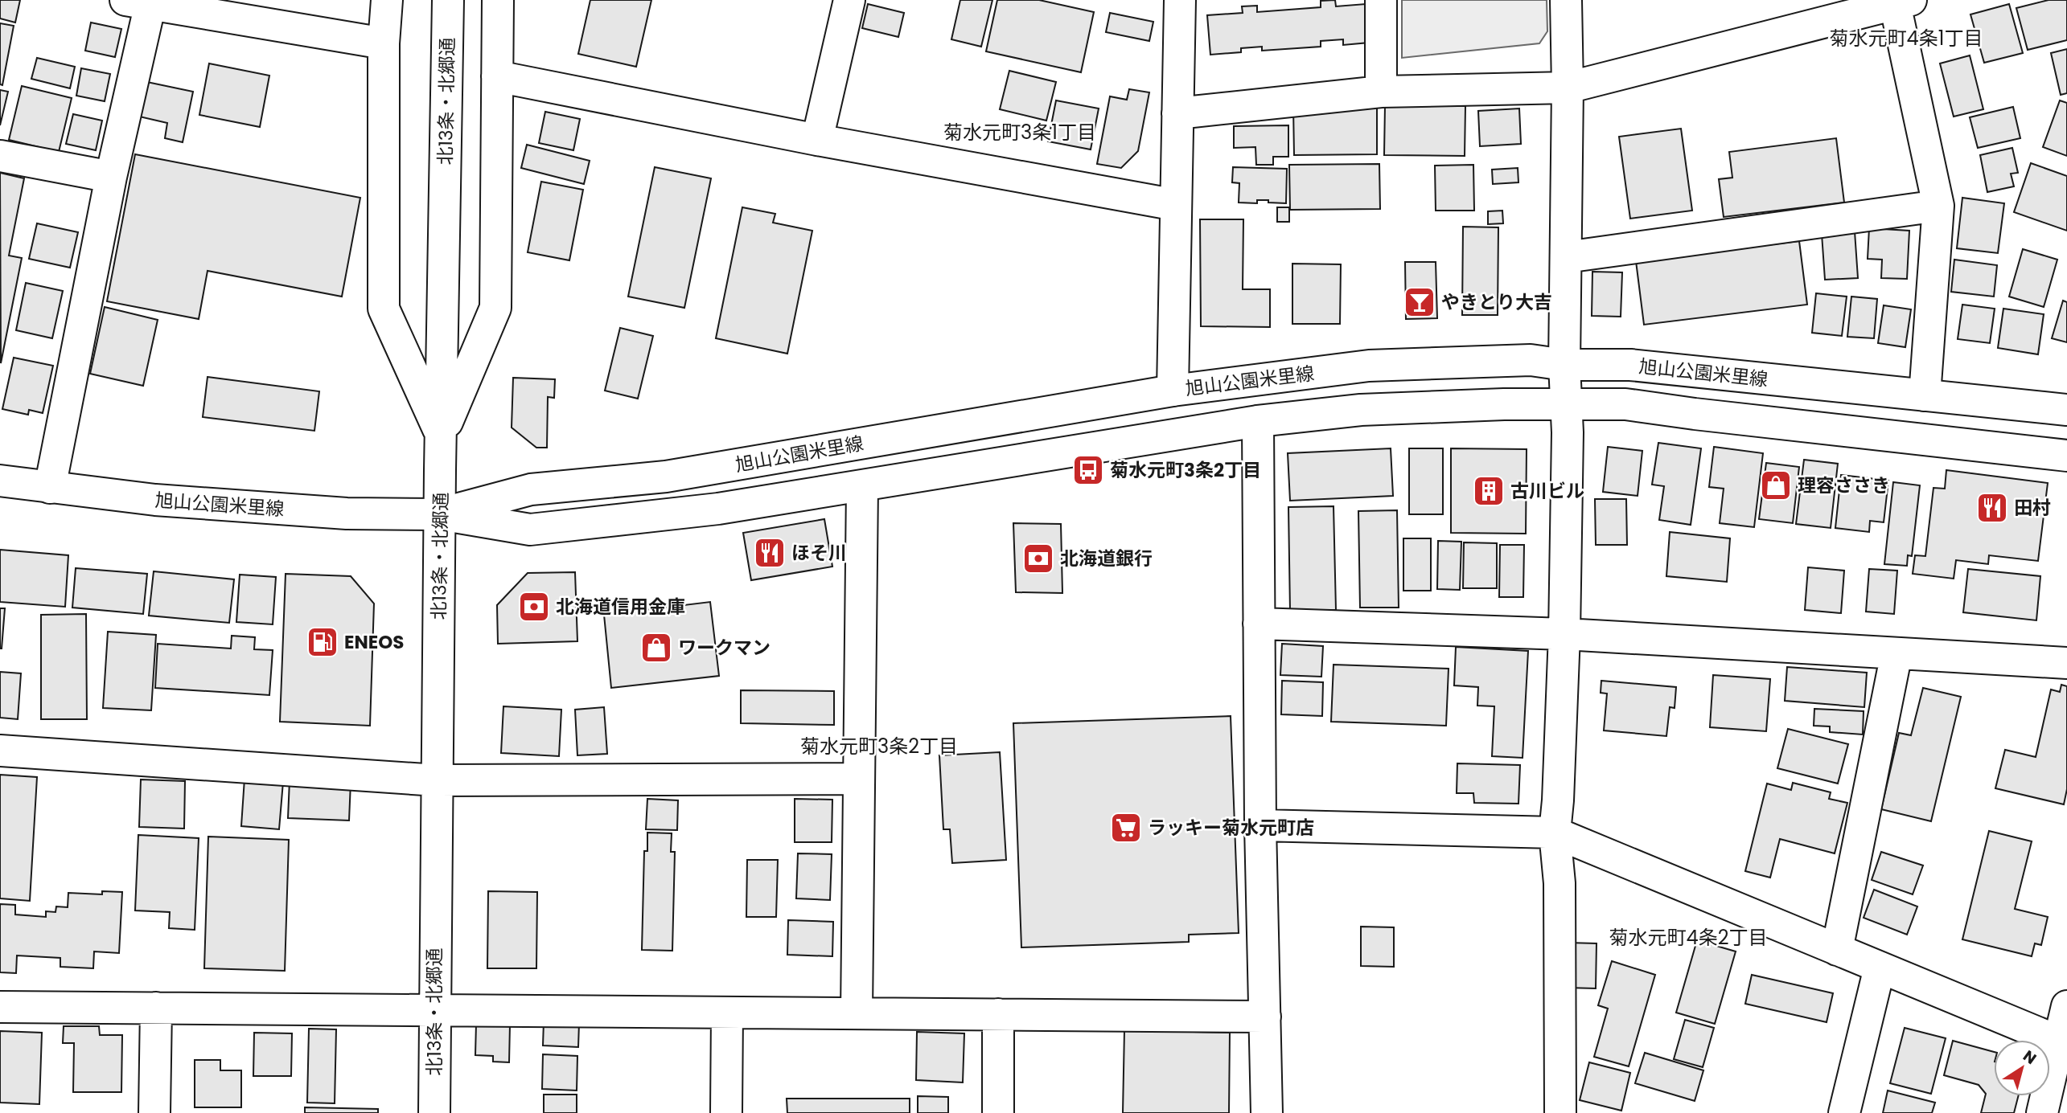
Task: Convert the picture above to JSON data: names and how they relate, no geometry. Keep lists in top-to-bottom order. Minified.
{"streets":{"street":["北13条・北郷通","旭山公園米里線"]},"crossings":[["北13条・北郷通","旭山公園米里線"]],"districts":["菊水元町4条1丁目","菊水元町3条1丁目","菊水元町3条2丁目","菊水元町4条2丁目"],"places":{"bar":["やきとり大吉"],"bus stop":["菊水元町3条2丁目"],"shop":["理容ささき","ワークマン"],"building":["古川ビル"],"restaurant":["田村","ほそ川"],"bank":["北海道銀行","北海道信用金庫"],"fuel station":["ENEOS"],"supermarket":["ラッキー菊水元町店"]},"north":"top right"}
